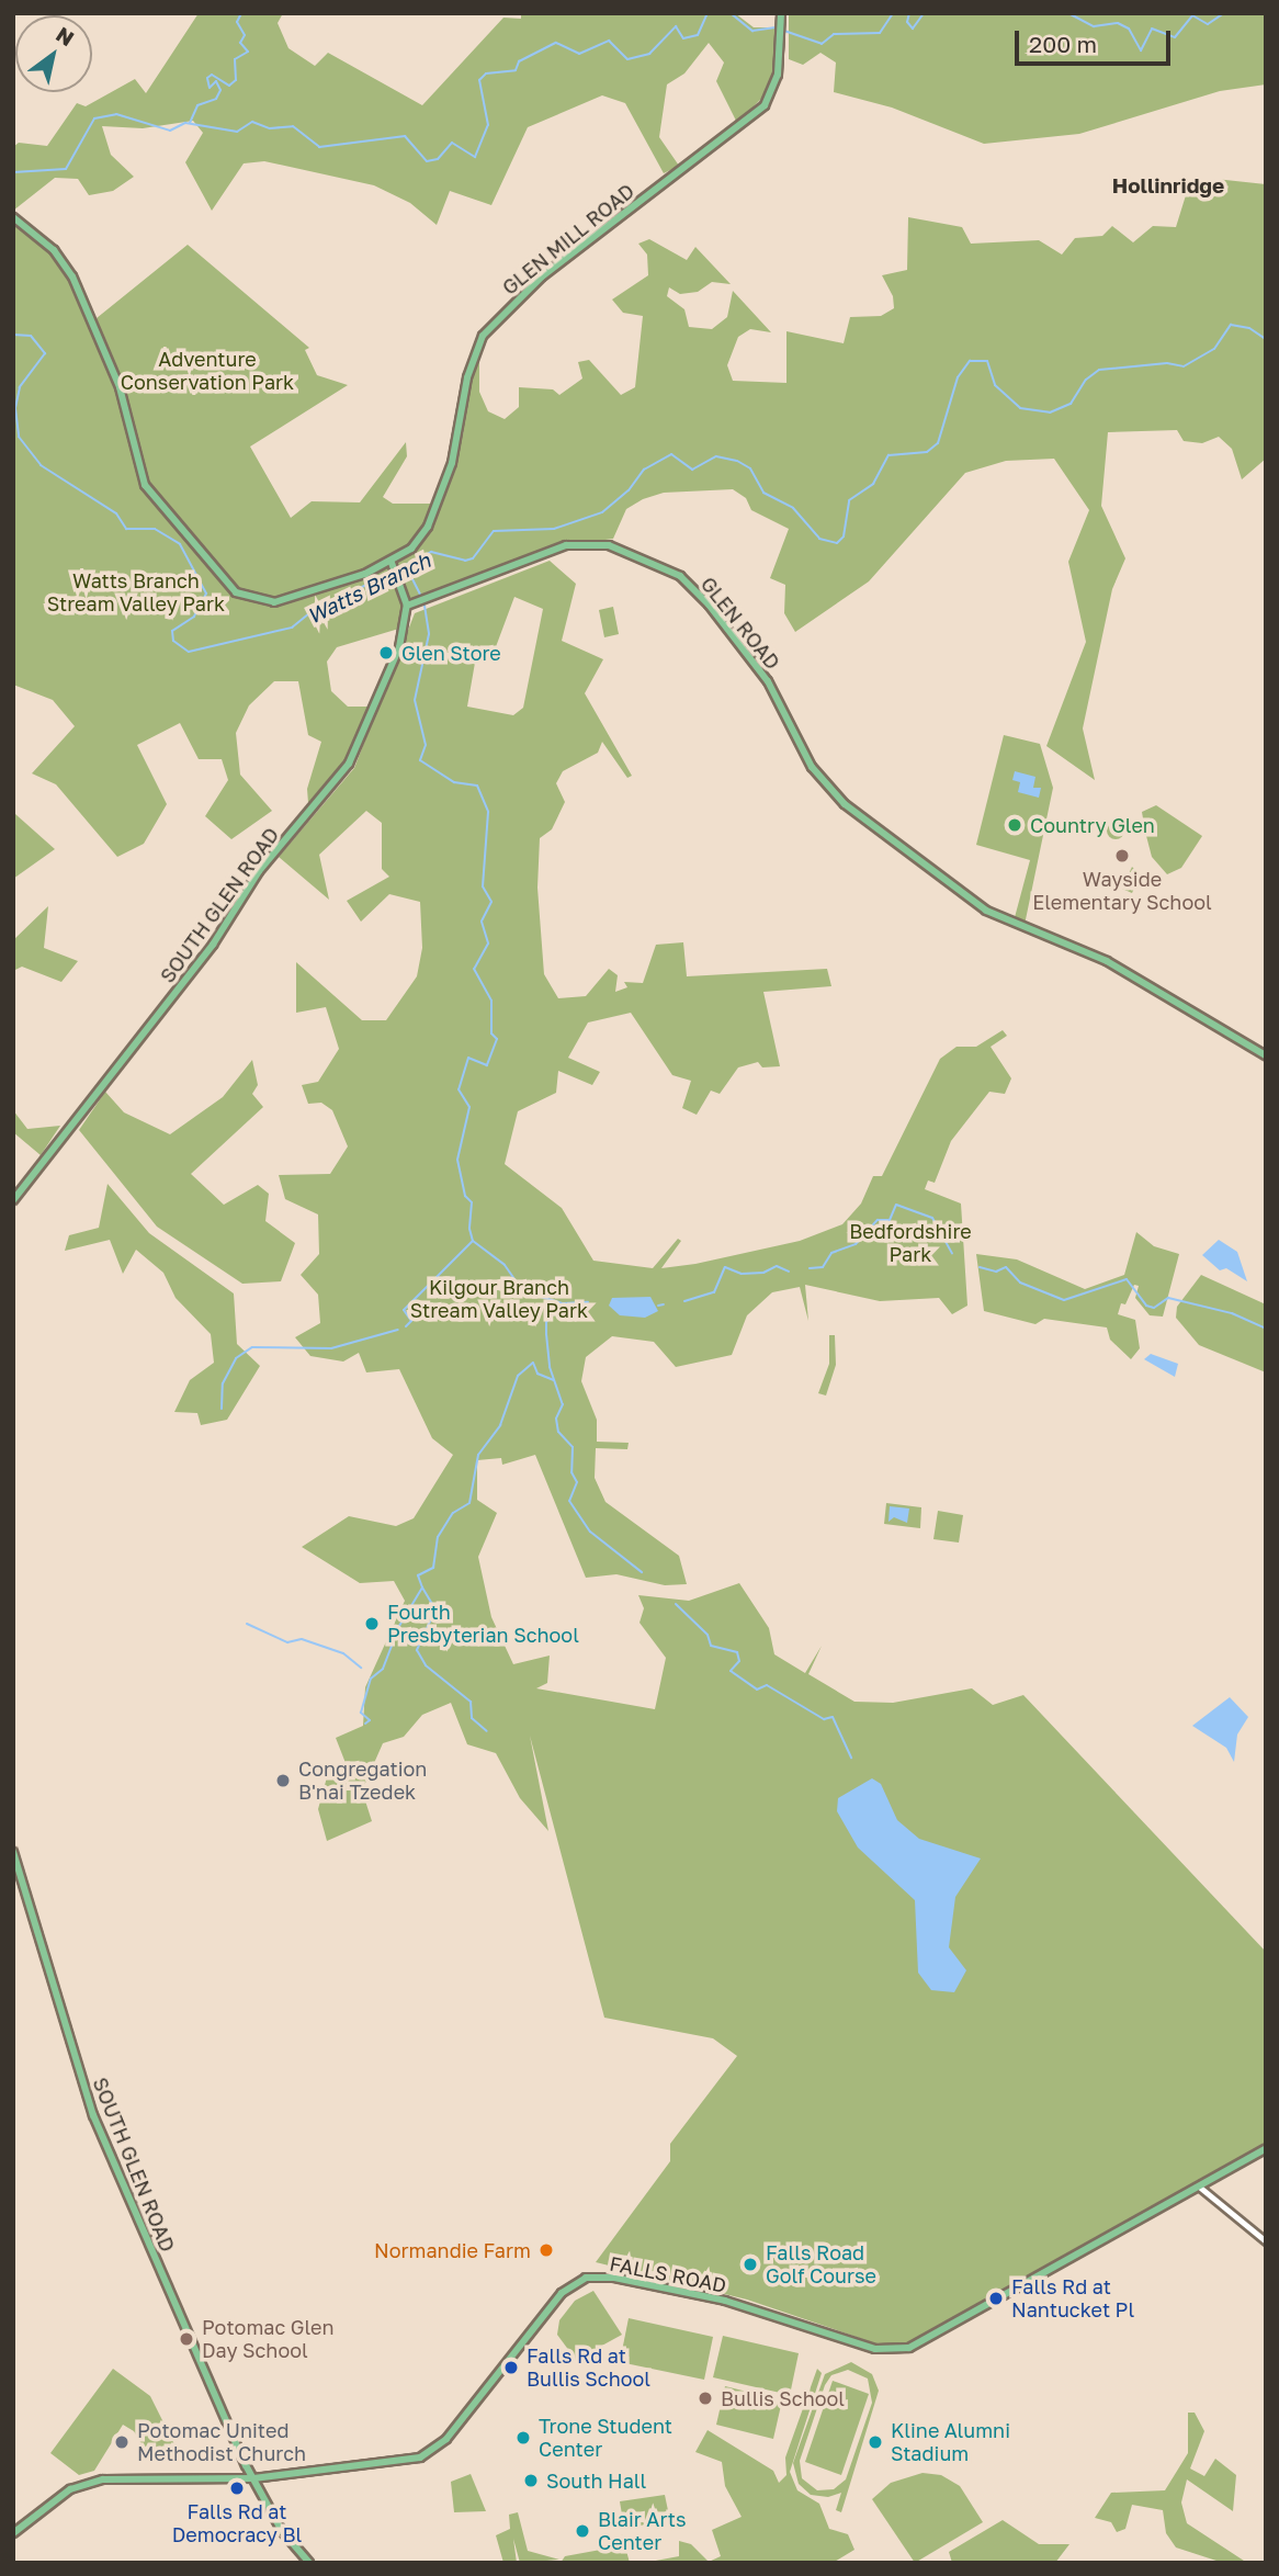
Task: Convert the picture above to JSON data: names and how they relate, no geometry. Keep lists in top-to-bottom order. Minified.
{"streets":{"main road":["GLEN MILL ROAD","GLEN ROAD","SOUTH GLEN ROAD","FALLS ROAD"]},"crossings":[["GLEN ROAD","SOUTH GLEN ROAD"],["SOUTH GLEN ROAD","FALLS ROAD"]],"districts":["Hollinridge"],"water":["Watts Branch"],"parks":["Adventure Conservation Park","Watts Branch Stream Valley Park","Bedfordshire Park","Kilgour Branch Stream Valley Park"],"places":["Glen Store","Country Glen","Wayside Elementary School","Fourth Presbyterian School","Congregation B'nai Tzedek","Normandie Farm","Falls Road Golf Course","Falls Rd at Nantucket Pl","Potomac Glen Day School","Falls Rd at Bullis School","Bullis School","Trone Student Center","Potomac United Methodist Church","Kline Alumni Stadium","South Hall","Falls Rd at Democracy Bl","Blair Arts Center"],"scale_bar":"200 m","north":"top right"}
